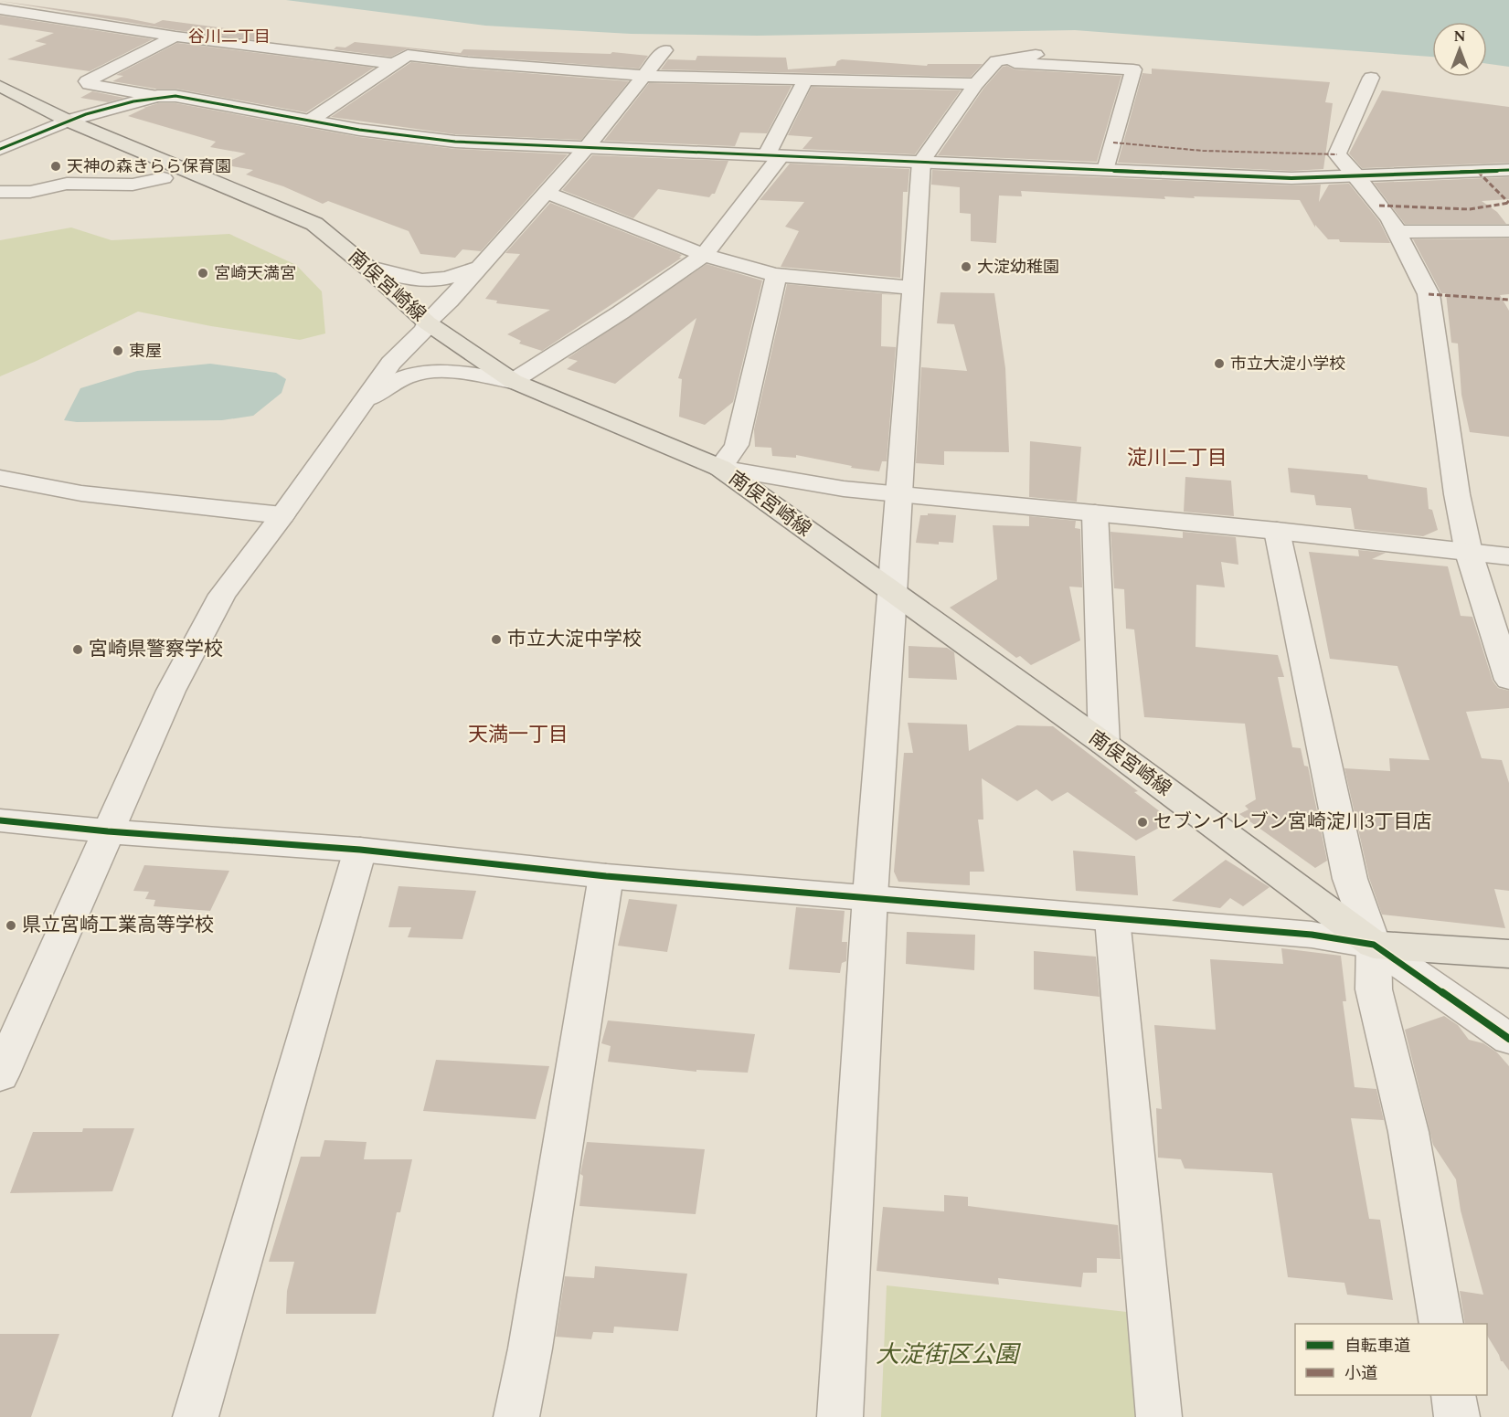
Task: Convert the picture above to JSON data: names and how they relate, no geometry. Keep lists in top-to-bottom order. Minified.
{"streets":{"main road":["南俣宮崎線"]},"districts":["谷川二丁目","淀川二丁目","天満一丁目"],"parks":["大淀街区公園"],"places":["天神の森きらら保育園","大淀幼稚園","宮崎天満宮","東屋","市立大淀小学校","市立大淀中学校","宮崎県警察学校","セブンイレブン宮崎淀川3丁目店","県立宮崎工業高等学校"],"legend":["自転車道","小道"],"north":"top"}
